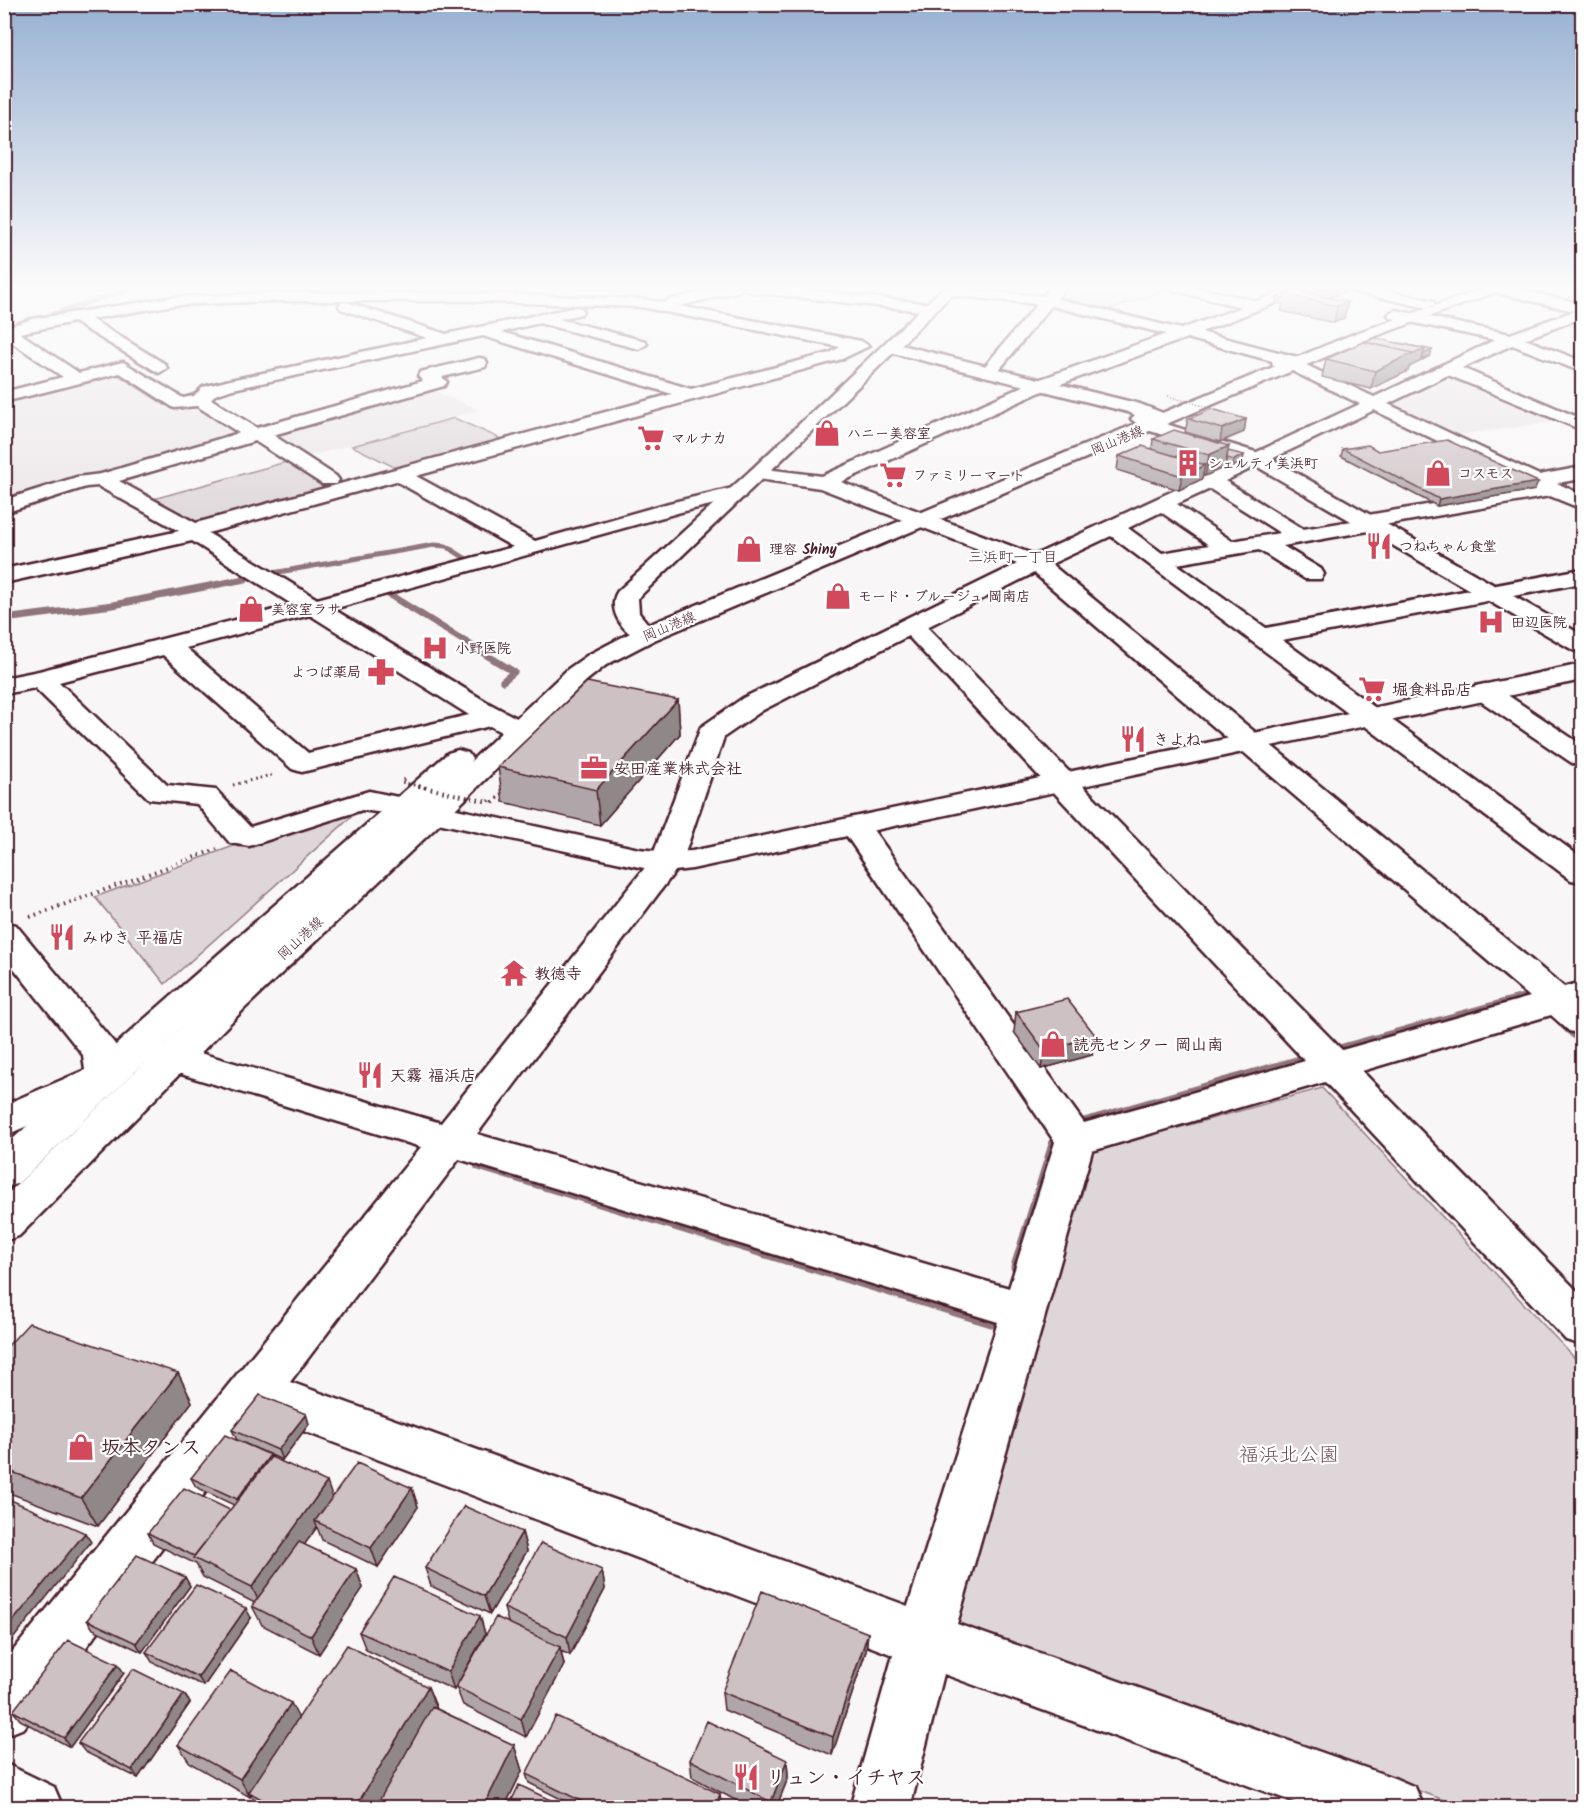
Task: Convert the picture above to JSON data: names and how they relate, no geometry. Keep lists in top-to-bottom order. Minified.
{"streets":{"street":["岡山港線"]},"districts":["三浜町一丁目"],"parks":["福浜北公園"],"places":{"shop":["ハニー美容室","コスモス","理容 Shiny","モード・ブルージュ 岡南店","美容室ラサ","読売センター 岡山南","坂本タンス"],"supermarket":["マルナカ","ファミリーマート","堀食料品店"],"building":["シェルティ美浜町"],"restaurant":["つねちゃん食堂","きよね","みゆき 平福店","天霧 福浜店","リュン・イチヤス"],"hospital":["田辺医院","小野医院"],"pharmacy":["よつば薬局"],"office":["安田産業株式会社"],"temple":["教徳寺"]}}
